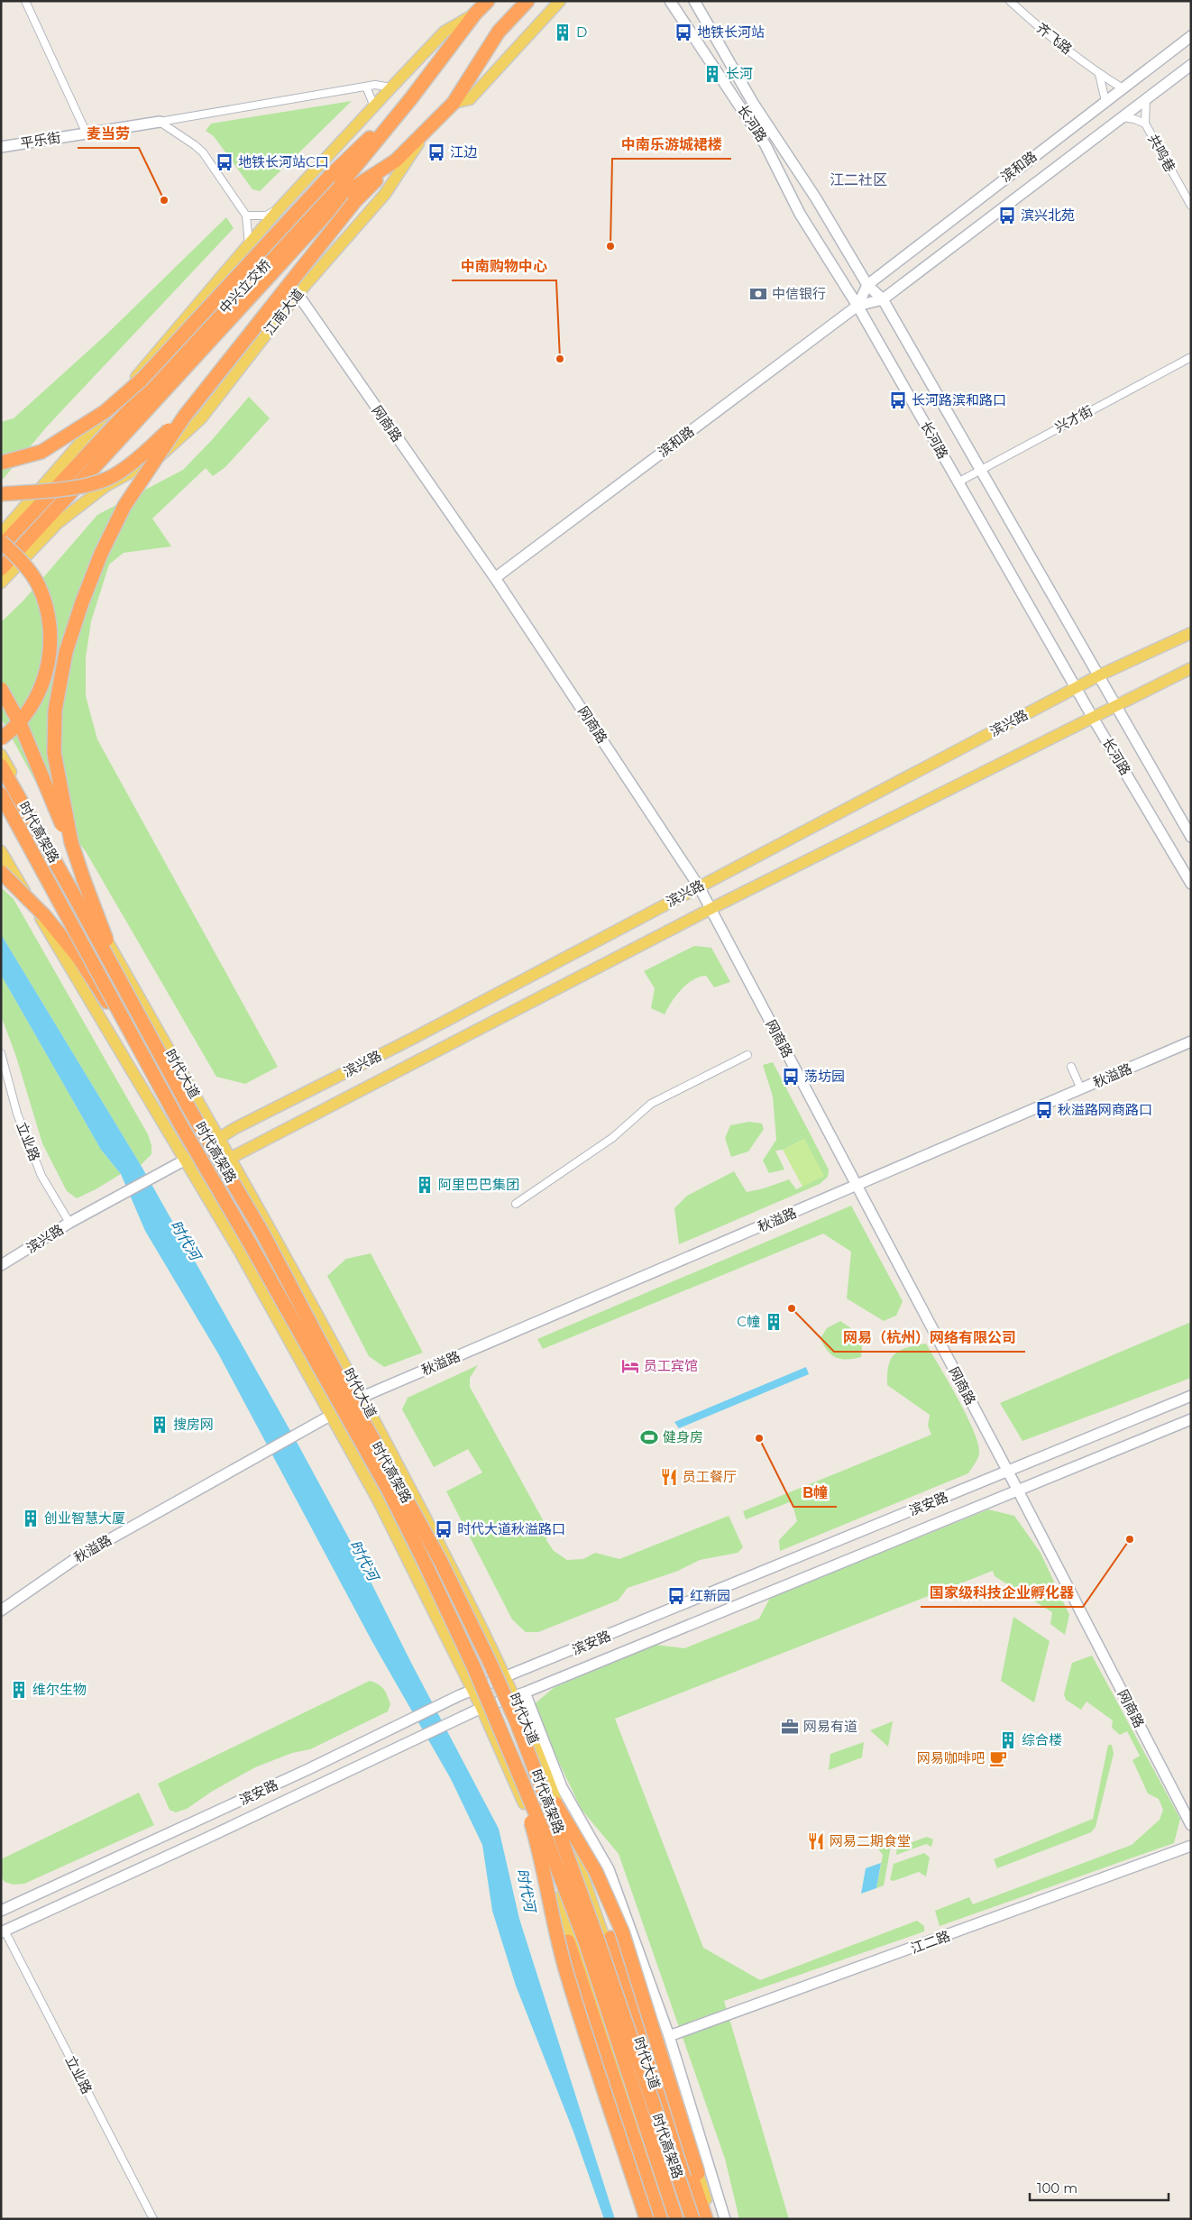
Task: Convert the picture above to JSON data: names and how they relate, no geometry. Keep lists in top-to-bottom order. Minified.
{"streets":{"highway":["中兴立交桥","江南大道","时代高架路"],"main road":["长河路","平乐街","滨和路","网商路","滨兴路","时代大道","秋溢路","滨安路","江二路"],"street":["齐飞路","共鸣巷","兴才街","立业路"]},"crossings":[["齐飞路","滨和路"],["长河路","滨和路"],["长河路","兴才街"],["长河路","滨兴路"],["共鸣巷","滨和路"],["滨和路","网商路"],["江南大道","网商路"],["网商路","滨兴路"],["网商路","秋溢路"],["网商路","滨安路"],["滨兴路","时代大道"],["滨兴路","立业路"],["时代大道","秋溢路"],["时代大道","滨安路"],["立业路","滨安路"]],"districts":["江二社区"],"water":["时代河"],"places":{"building":["D","长河","阿里巴巴集团","C幢","搜房网","创业智慧大厦","维尔生物","综合楼"],"bus stop":["地铁长河站","江边","地铁长河站C口","滨兴北苑","长河路滨和路口","荡坊园","秋溢路网商路口","时代大道秋溢路口","红新园"],"other":["麦当劳","中南乐游城裙楼","中南购物中心","网易（杭州）网络有限公司","B幢","国家级科技企业孵化器"],"bank":["中信银行"],"hotel":["员工宾馆"],"sports":["健身房"],"restaurant":["员工餐厅","网易二期食堂"],"office":["网易有道"],"cafe":["网易咖啡吧"]},"scale_bar":"100 m"}
